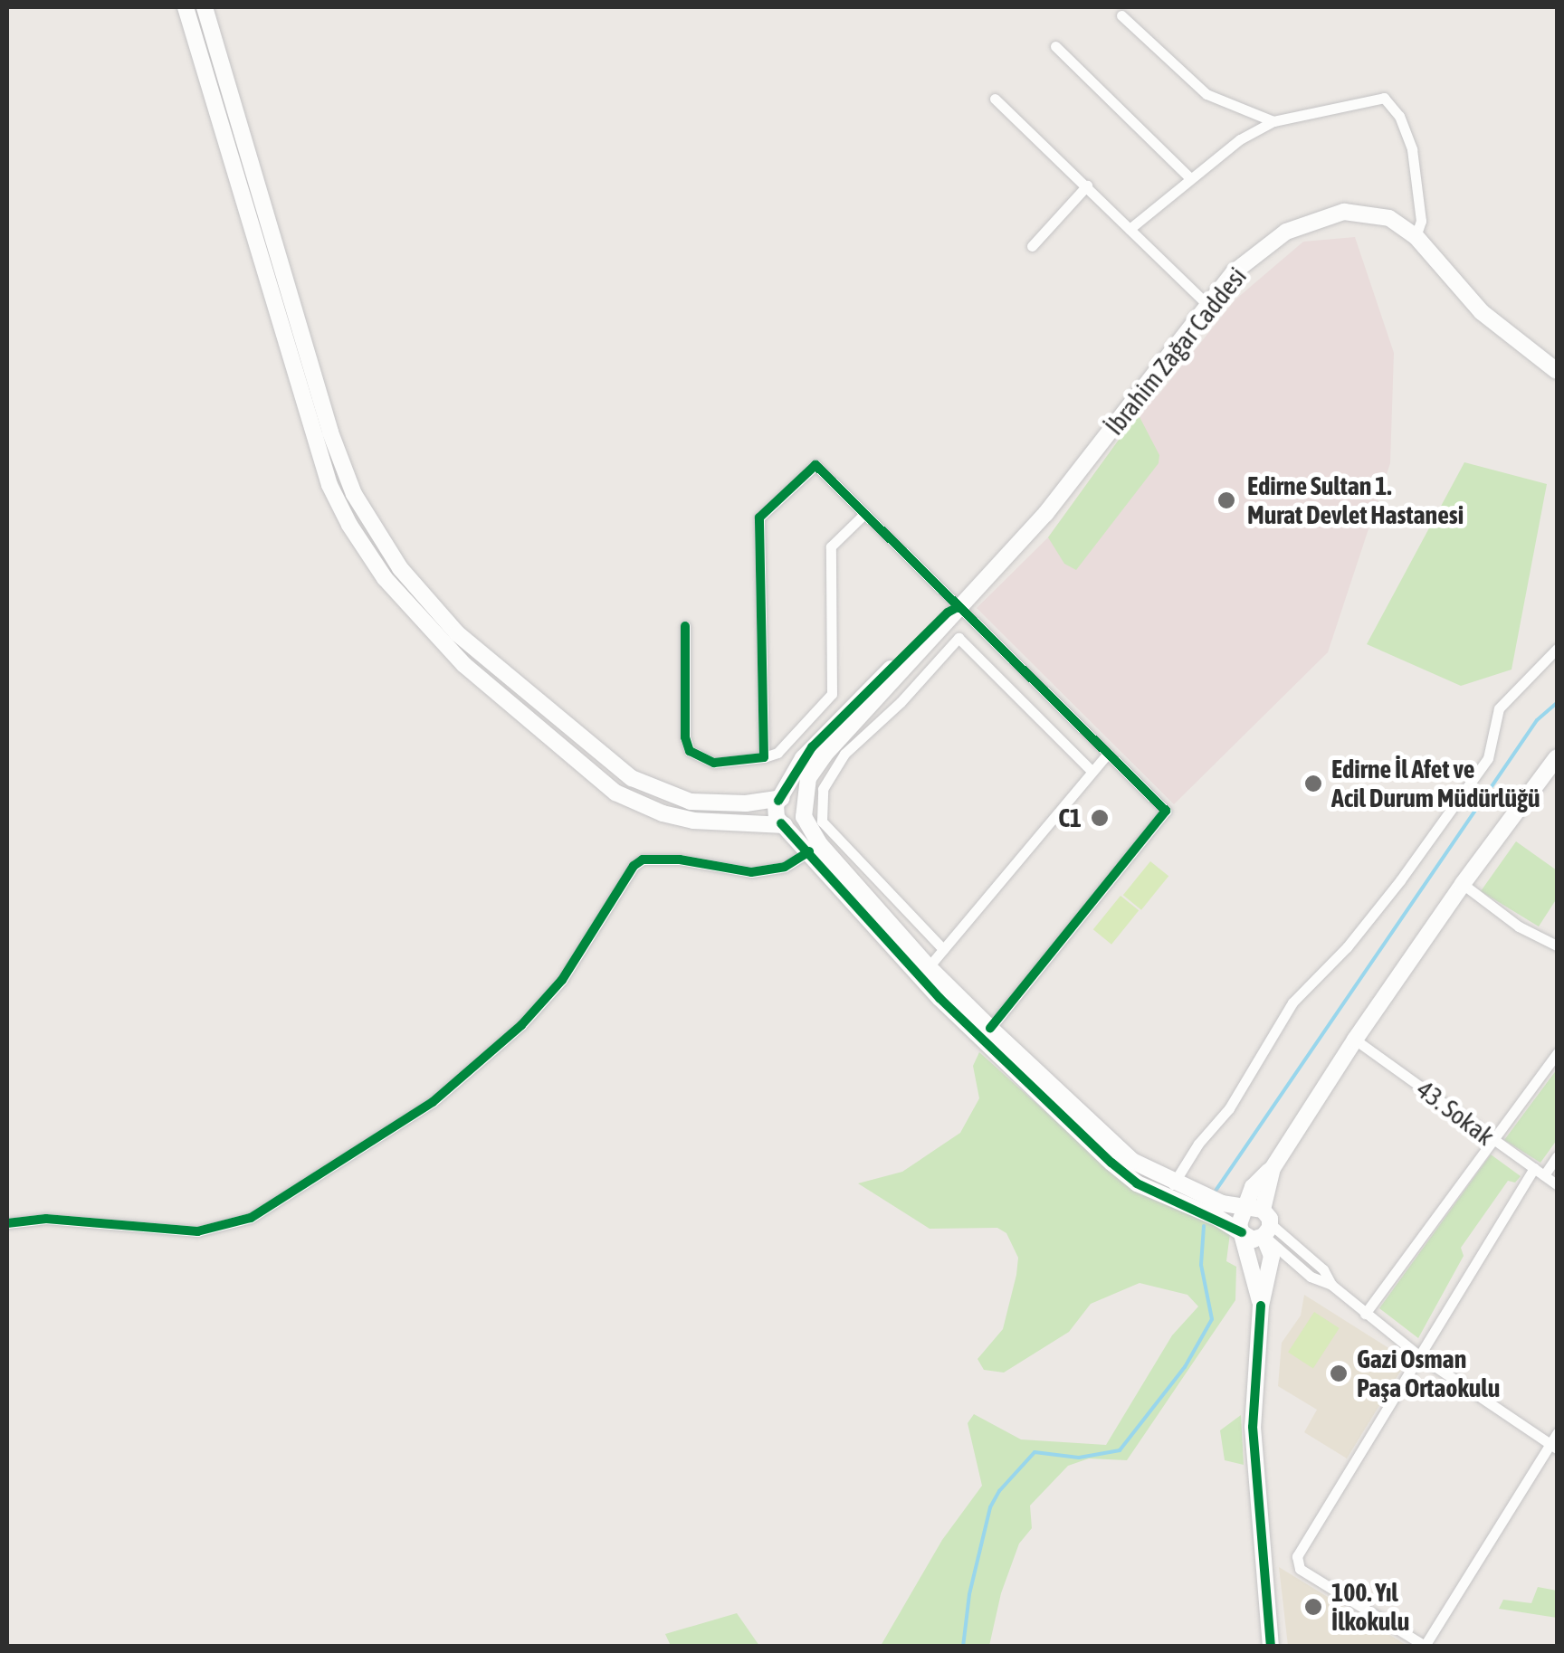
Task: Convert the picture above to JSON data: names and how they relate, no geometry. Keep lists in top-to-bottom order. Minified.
{"streets":{"main road":["İbrahim Zağar Caddesi"],"street":["43. Sokak"]},"places":["Edirne Sultan 1. Murat Devlet Hastanesi","Edirne İl Afet ve Acil Durum Müdürlüğü","C1","Gazi Osman Paşa Ortaokulu","100. Yıl İlkokulu"]}
